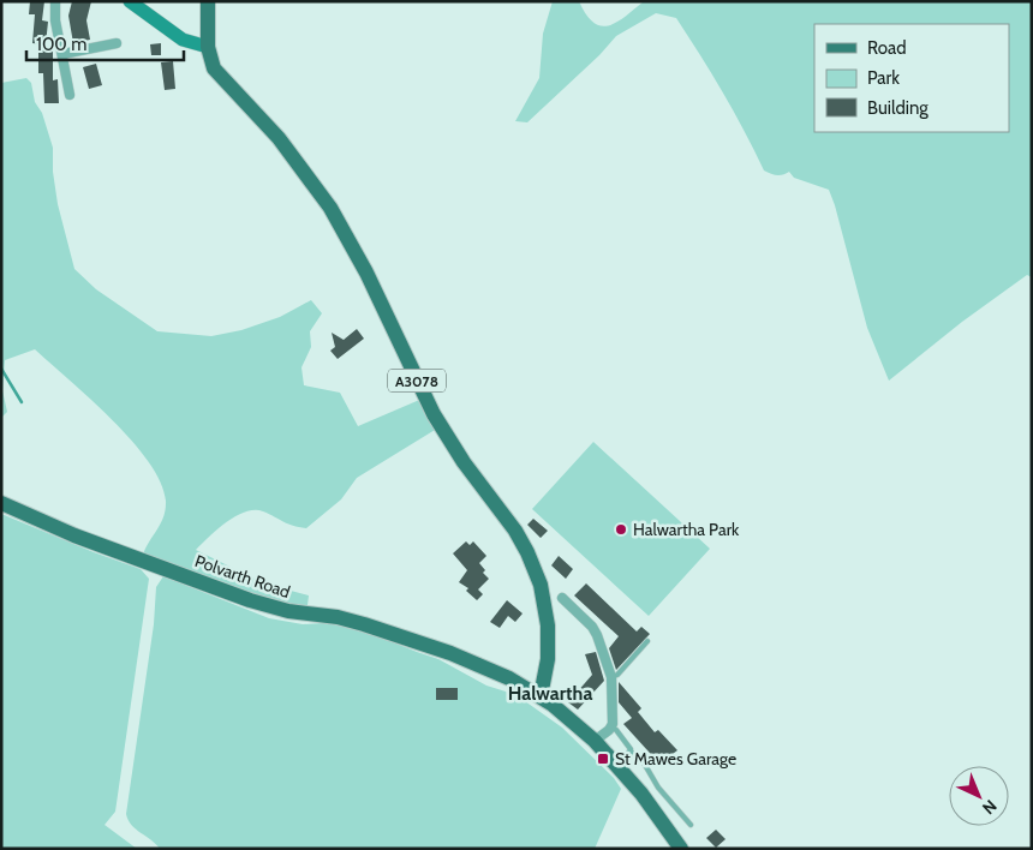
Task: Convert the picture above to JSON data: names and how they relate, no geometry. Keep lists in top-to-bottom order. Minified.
{"streets":{"main road":["A3078","Polvarth Road"]},"crossings":[["A3078","Polvarth Road"]],"districts":["Halwartha"],"places":{"other":["Halwartha Park"],"transit":["St Mawes Garage"]},"legend":["Road","Park","Building"],"scale_bar":"100 m","north":"bottom right"}
